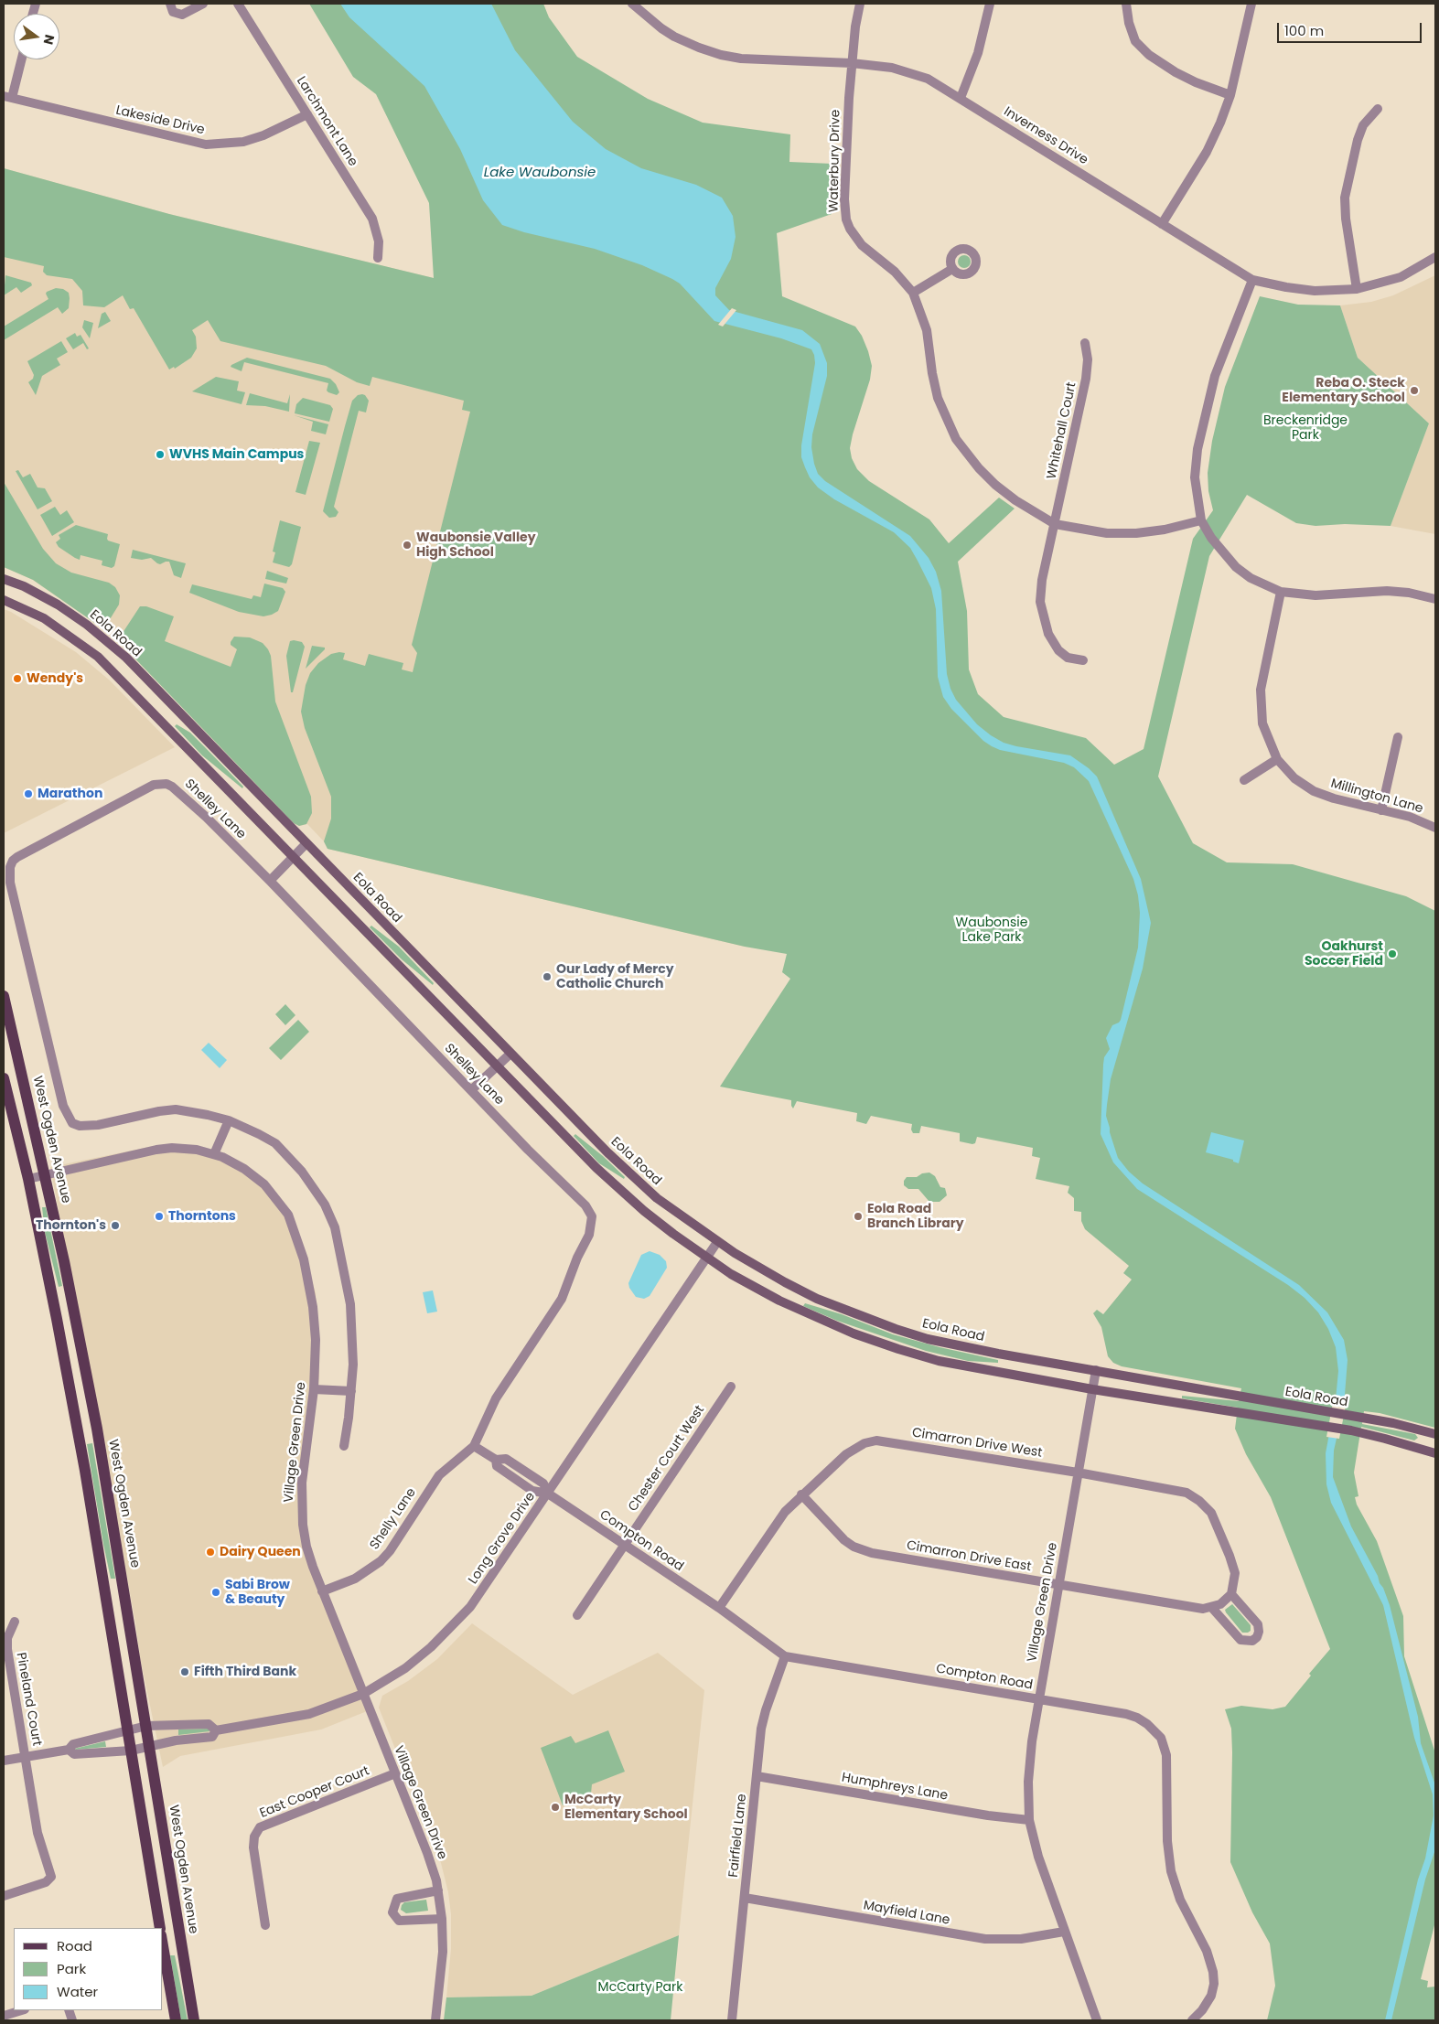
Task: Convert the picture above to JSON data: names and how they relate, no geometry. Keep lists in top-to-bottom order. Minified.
{"streets":{"main road":["Eola Road","West Ogden Avenue"],"street":["Lakeside Drive","Larchmont Lane","Inverness Drive","Waterbury Drive","Whitehall Court","Millington Lane","Shelley Lane","Village Green Drive","Cimarron Drive West","Chester Court West","Shelly Lane","Long Grove Drive","Compton Road","Cimarron Drive East","Pineland Court","Humphreys Lane","East Cooper Court","Fairfield Lane","Mayfield Lane"]},"crossings":[["Lakeside Drive","Larchmont Lane"],["Inverness Drive","Waterbury Drive"],["Waterbury Drive","Whitehall Court"],["Eola Road","Village Green Drive"],["Eola Road","Long Grove Drive"],["Shelley Lane","Shelly Lane"],["Shelley Lane","Compton Road"],["West Ogden Avenue","Village Green Drive"],["West Ogden Avenue","Long Grove Drive"],["Village Green Drive","Cimarron Drive West"],["Village Green Drive","Shelly Lane"],["Village Green Drive","Long Grove Drive"],["Village Green Drive","Compton Road"],["Village Green Drive","Cimarron Drive East"],["Village Green Drive","Humphreys Lane"],["Village Green Drive","East Cooper Court"],["Village Green Drive","Mayfield Lane"],["Cimarron Drive West","Compton Road"],["Cimarron Drive West","Cimarron Drive East"],["Chester Court West","Compton Road"],["Shelly Lane","Compton Road"],["Long Grove Drive","Compton Road"],["Long Grove Drive","Pineland Court"],["Compton Road","Fairfield Lane"],["Humphreys Lane","Fairfield Lane"],["Fairfield Lane","Mayfield Lane"]],"water":["Lake Waubonsie"],"parks":["Breckenridge Park","Waubonsie Lake Park","McCarty Park"],"places":["Reba O. Steck Elementary School","WVHS Main Campus","Waubonsie Valley High School","Wendy's","Marathon","Oakhurst Soccer Field","Our Lady of Mercy Catholic Church","Thorntons","Eola Road Branch Library","Thornton's","Dairy Queen","Sabi Brow & Beauty","Fifth Third Bank","McCarty Elementary School"],"legend":["Road","Park","Water"],"scale_bar":"100 m","north":"right"}
